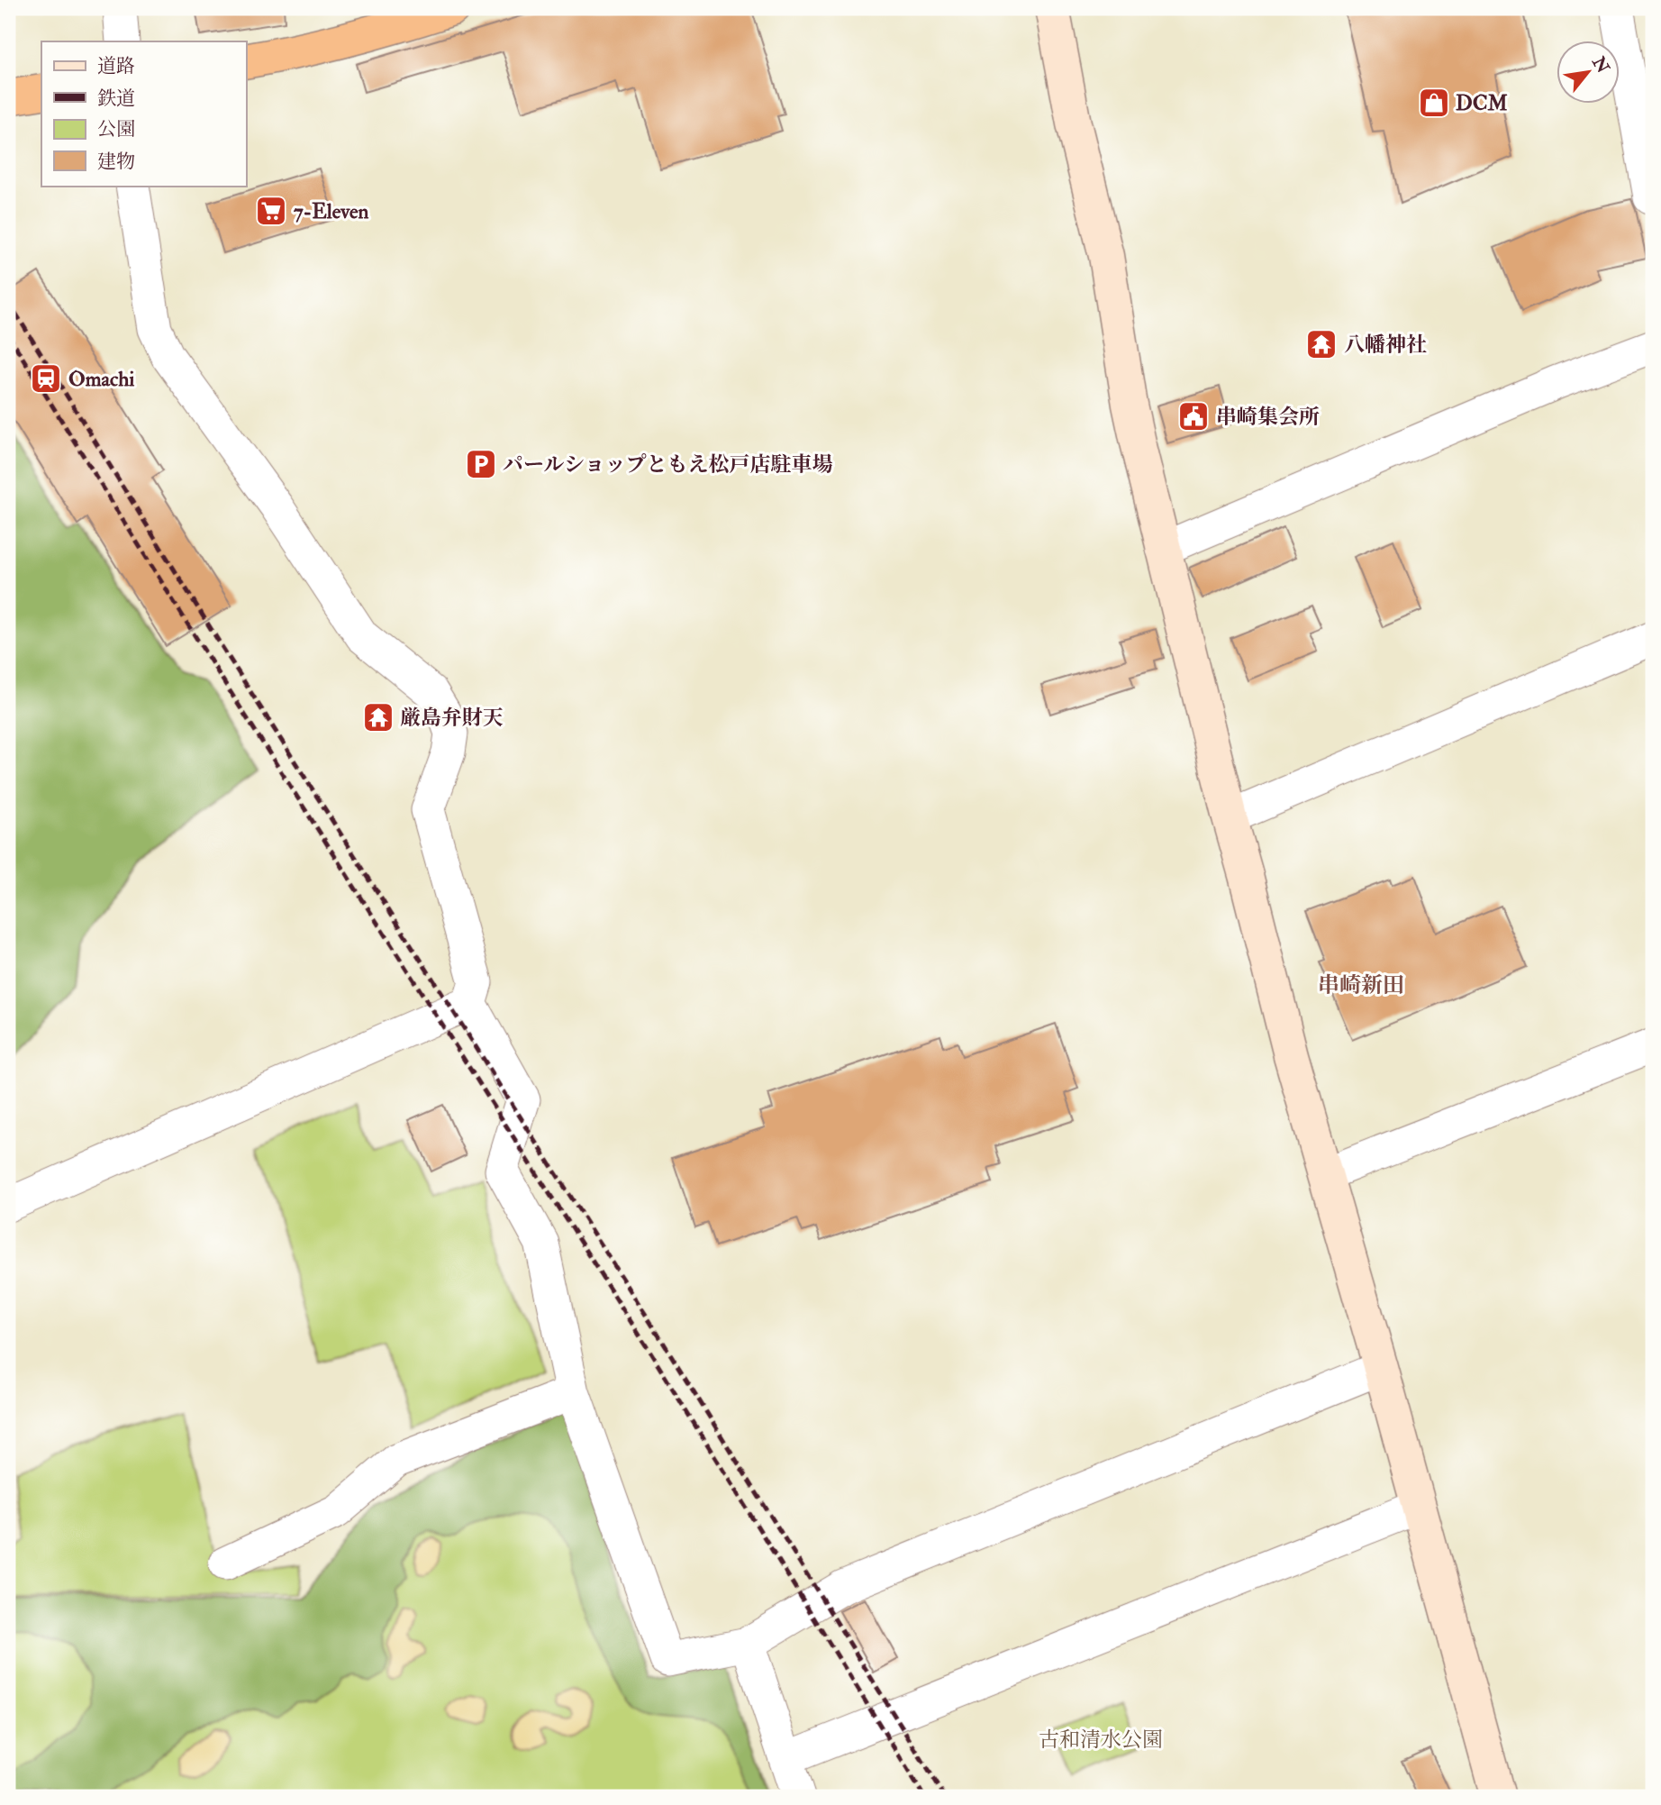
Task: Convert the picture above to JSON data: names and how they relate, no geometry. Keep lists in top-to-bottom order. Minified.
{"districts":["串崎新田"],"parks":["古和清水公園"],"places":{"shop":["DCM"],"supermarket":["7-Eleven"],"temple":["八幡神社","厳島弁財天"],"station":["Omachi"],"public building":["串崎集会所"],"parking":["パールショップともえ松戸店駐車場"]},"legend":["道路","鉄道","公園","建物"],"north":"top right"}
